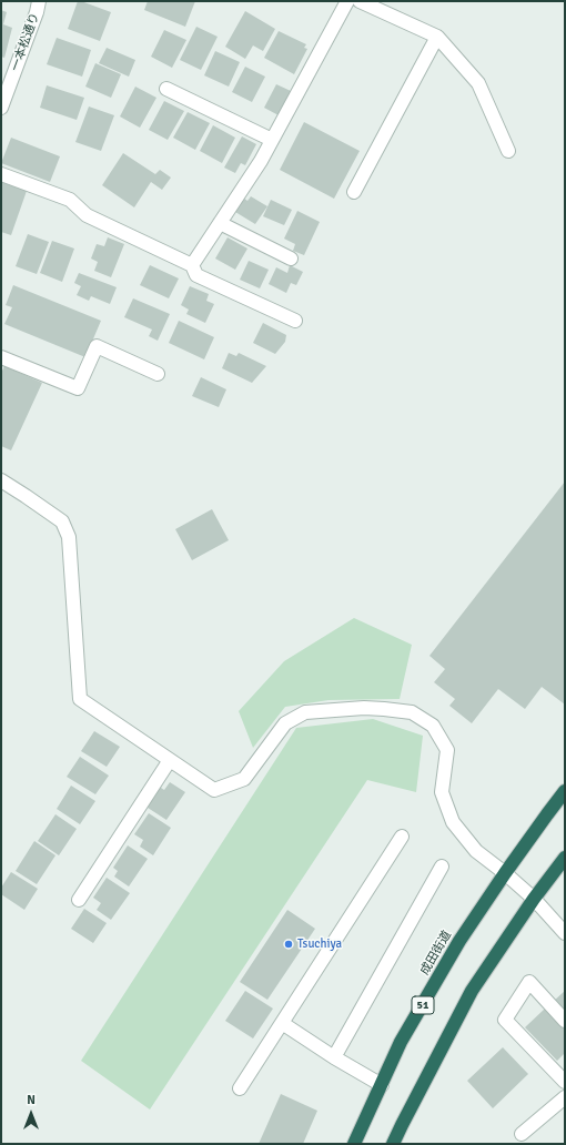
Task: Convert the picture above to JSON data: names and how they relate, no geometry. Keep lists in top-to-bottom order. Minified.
{"streets":{"highway":["成田街道","51"],"street":["一本松通り"]},"places":["Tsuchiya"],"north":"top"}
